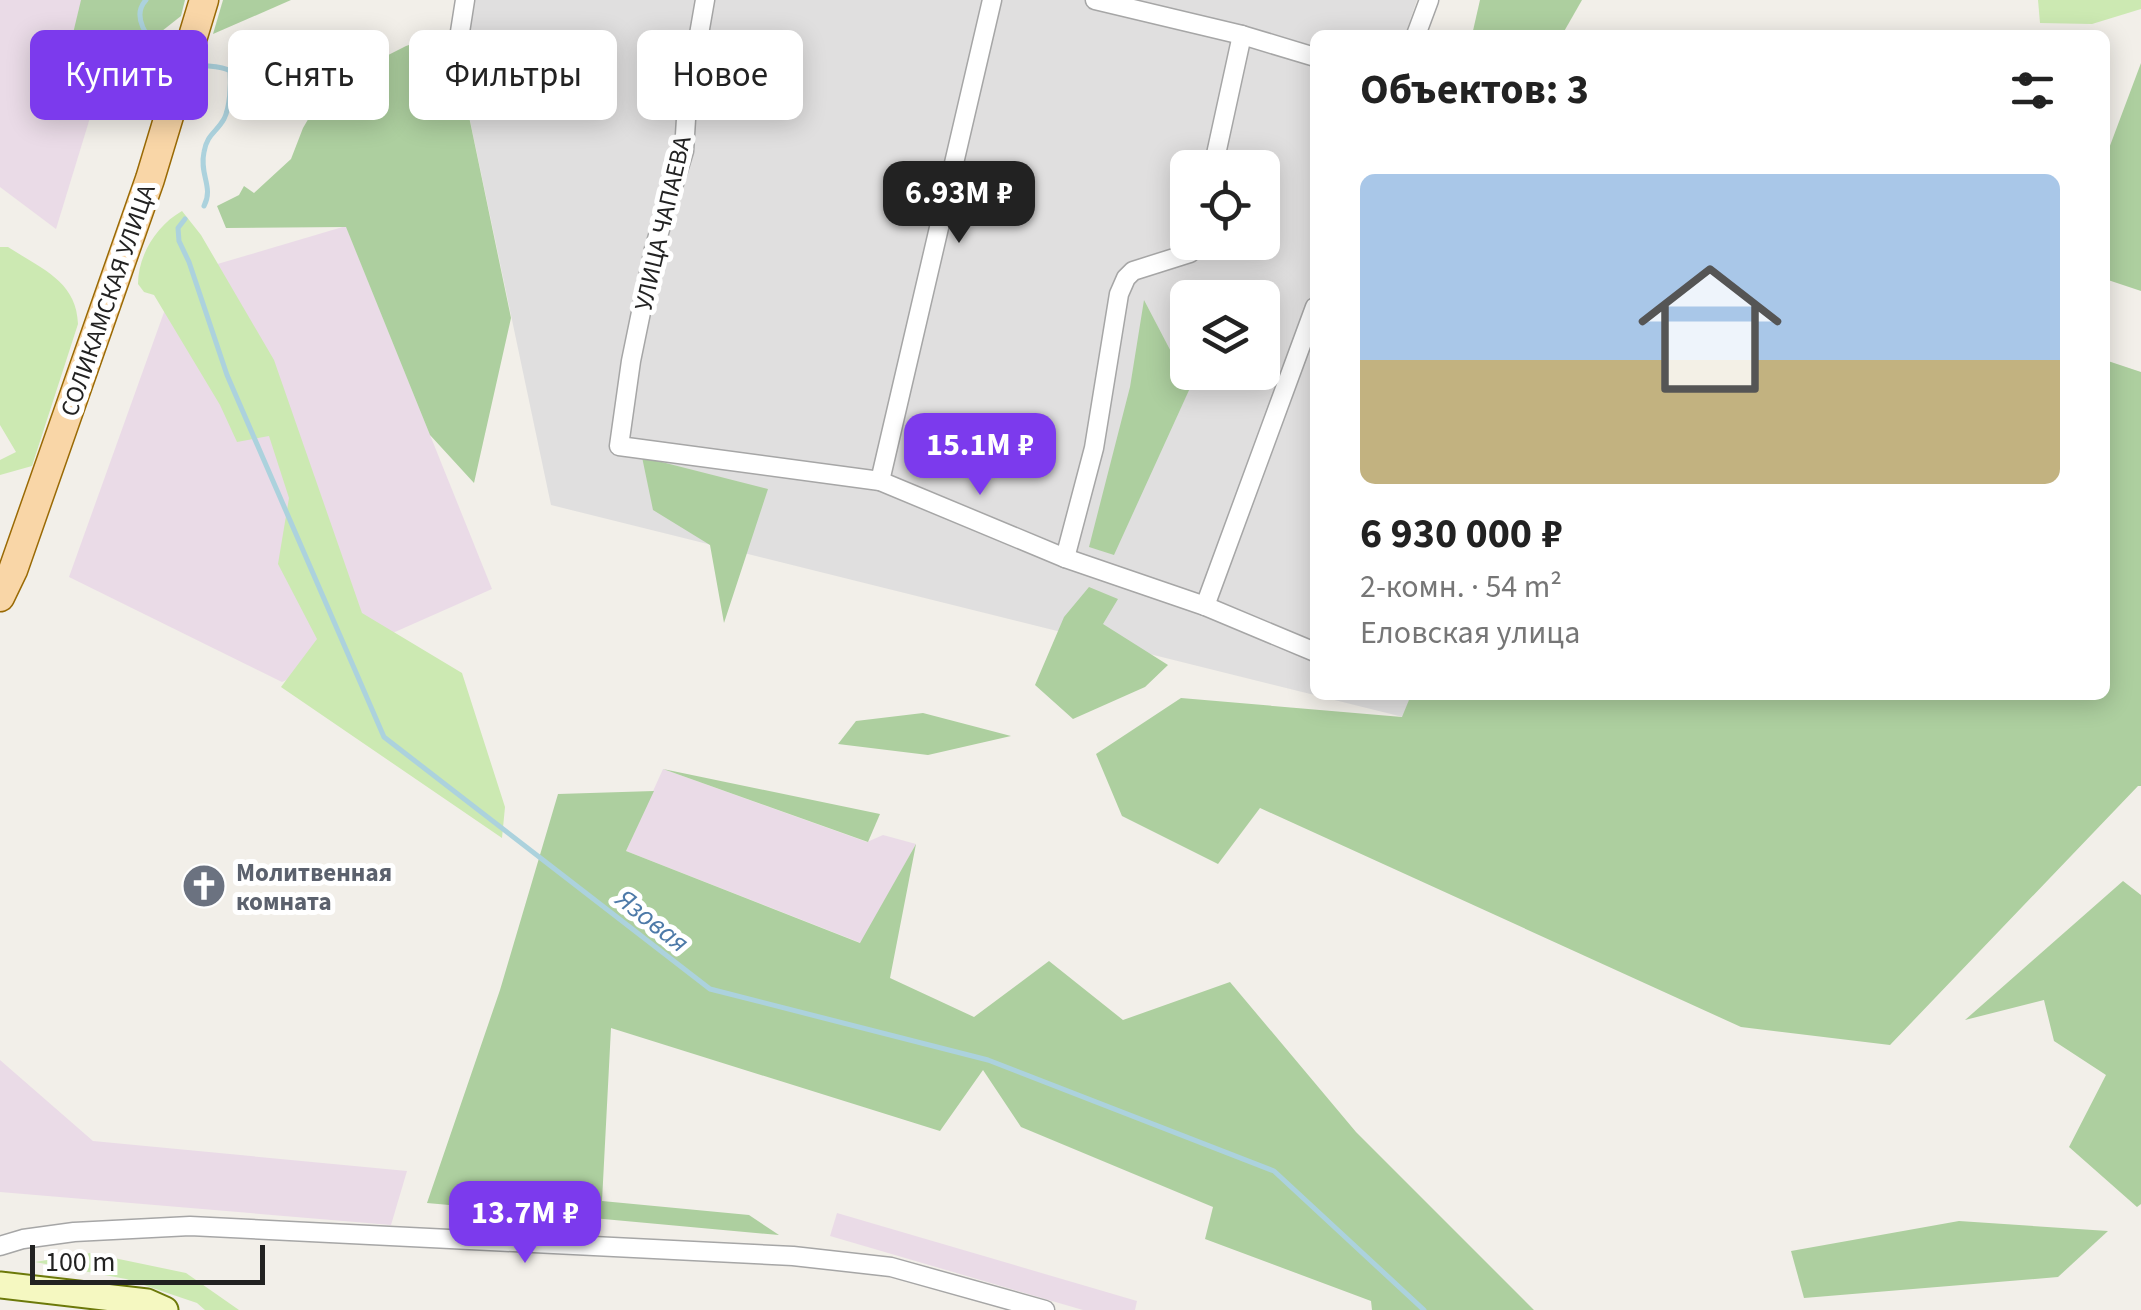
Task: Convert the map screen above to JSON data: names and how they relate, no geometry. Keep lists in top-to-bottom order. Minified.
{"streets":{"main road":["СОЛИКАМСКАЯ УЛИЦА"],"street":["УЛИЦА ЧАПАЕВА"]},"water":["Язовая"],"places":{"church":["Молитвенная комната"]},"scale_bar":"100 m","page":{"chip":["Купить","Снять","Фильтры","Новое"],"heading":"Объектов: 3","list":[{"name":"6 930 000 ₽","note":"2-комн. · 54 m² · Еловская улица"}],"price":["6.93M ₽","15.1M ₽","13.7M ₽"],"scale":"100 m"}}
